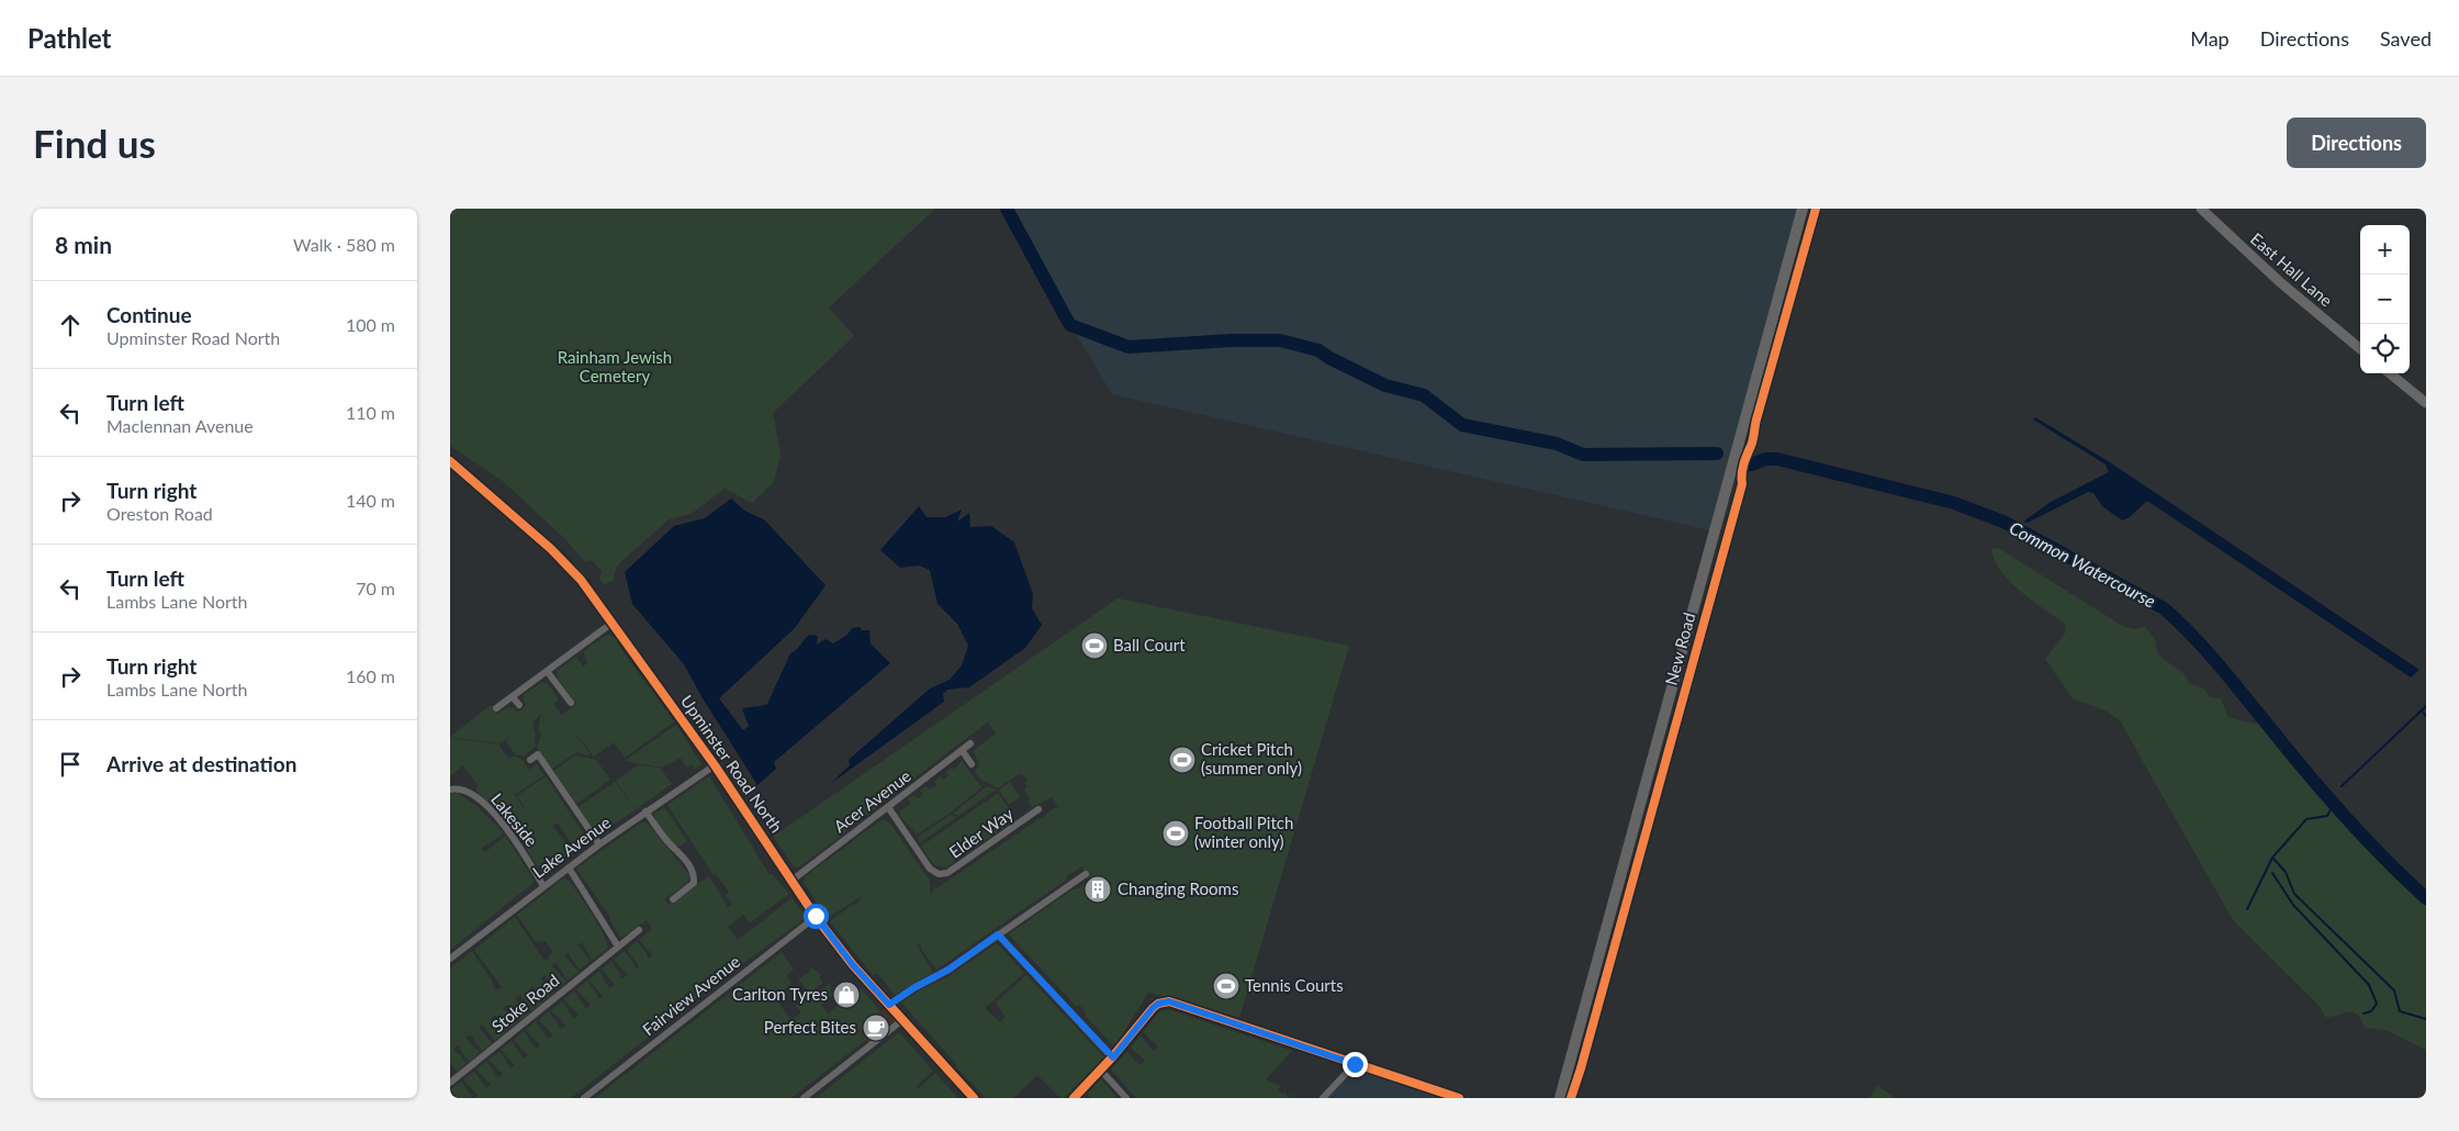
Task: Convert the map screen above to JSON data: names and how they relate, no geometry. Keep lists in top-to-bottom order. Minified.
{"streets":{"main road":["New Road"],"street":["East Hall Lane","Upminster Road North","Acer Avenue","Lakeside","Elder Way","Lake Avenue","Fairview Avenue","Stoke Road"]},"crossings":[["Upminster Road North","Acer Avenue"],["Upminster Road North","Lake Avenue"],["Upminster Road North","Fairview Avenue"],["Acer Avenue","Elder Way"],["Lakeside","Lake Avenue"]],"water":["Common Watercourse"],"parks":["Rainham Jewish Cemetery"],"places":{"sports":["Ball Court","Cricket Pitch (summer only)","Football Pitch (winter only)","Tennis Courts"],"building":["Changing Rooms"],"shop":["Carlton Tyres"],"cafe":["Perfect Bites"]},"page":{"header":"Pathlet","nav":["Map","Directions","Saved"],"buttons":"Directions","title":"Find us","heading":["8 min","Walk · 580 m"],"map_buttons":["+","−"],"list":[["Continue","Upminster Road North","100 m"],["Turn left","Maclennan Avenue","110 m"],["Turn right","Oreston Road","140 m"],["Turn left","Lambs Lane North","70 m"],["Turn right","Lambs Lane North","160 m"],"Arrive at destination"]}}
